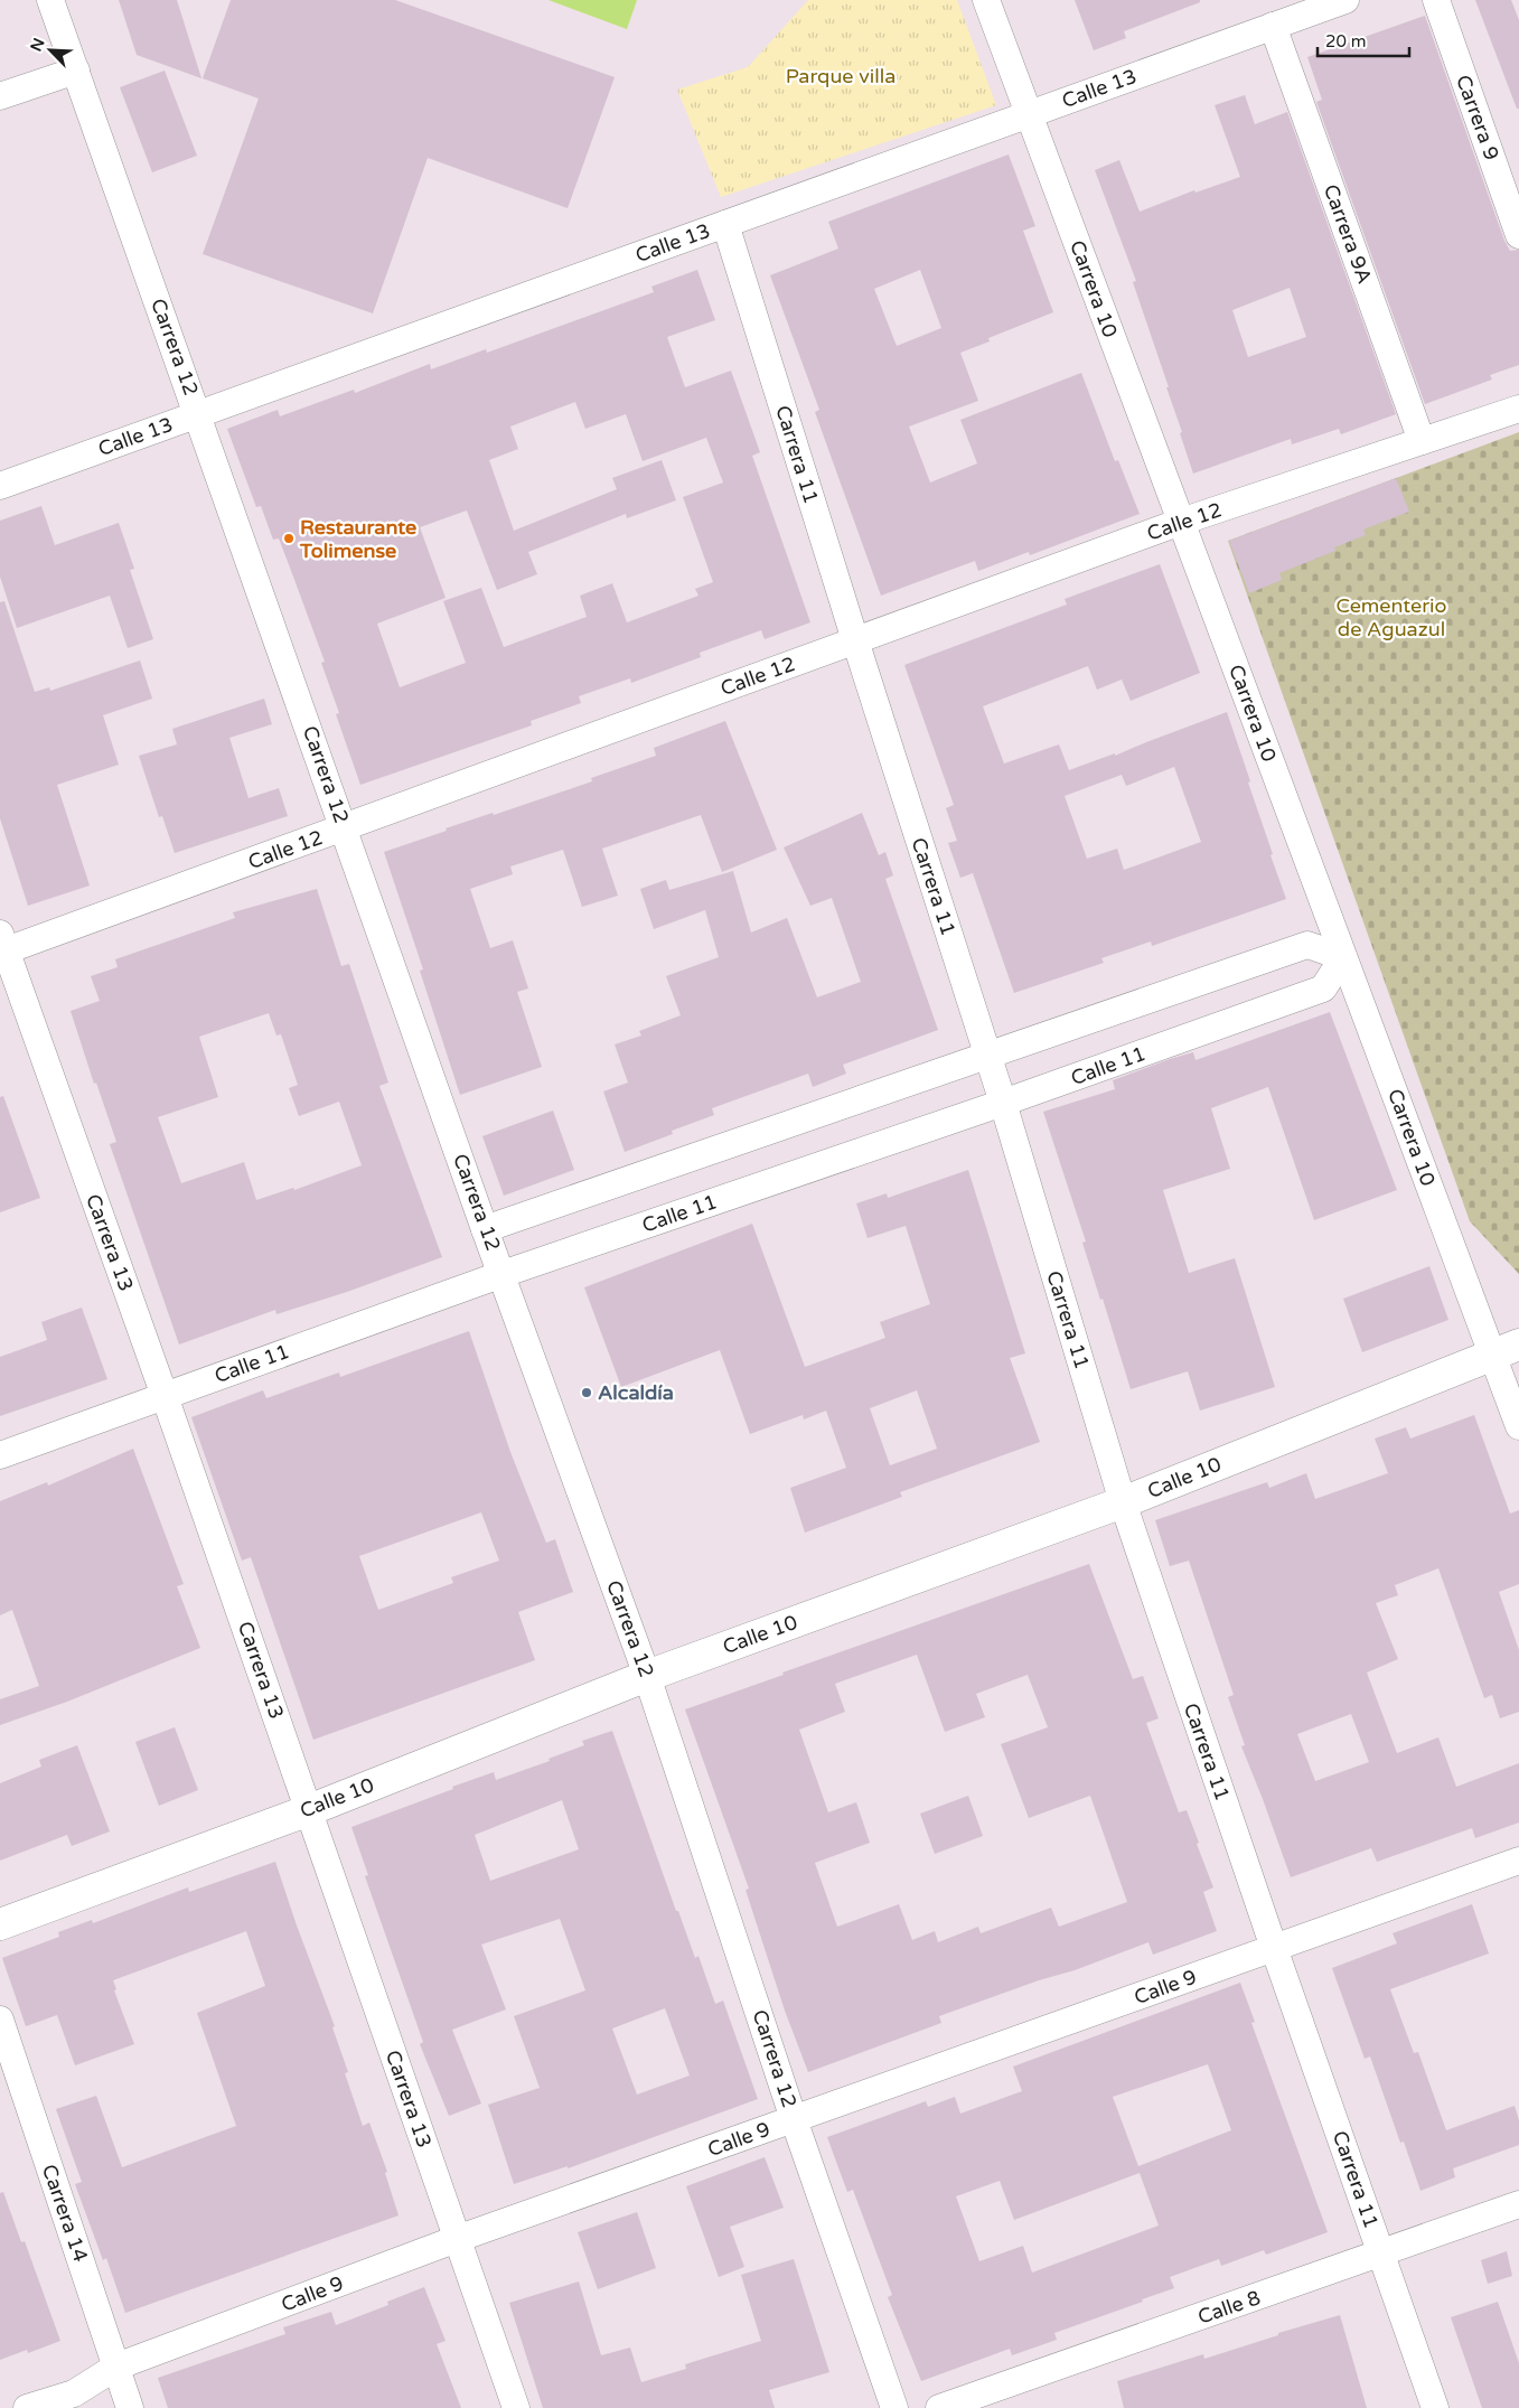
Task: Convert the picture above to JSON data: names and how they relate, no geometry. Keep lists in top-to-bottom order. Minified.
{"streets":{"street":["Calle 13","Carrera 9","Carrera 9A","Carrera 10","Carrera 12","Carrera 11","Calle 12","Calle 11","Carrera 13","Calle 10","Calle 9","Carrera 14","Calle 8"]},"crossings":[["Calle 13","Carrera 9A"],["Calle 13","Carrera 10"],["Calle 13","Carrera 12"],["Calle 13","Carrera 11"],["Carrera 9A","Calle 12"],["Carrera 10","Calle 12"],["Carrera 10","Calle 11"],["Carrera 10","Calle 10"],["Carrera 12","Calle 12"],["Carrera 12","Calle 11"],["Carrera 12","Calle 10"],["Carrera 12","Calle 9"],["Carrera 11","Calle 12"],["Carrera 11","Calle 11"],["Carrera 11","Calle 10"],["Carrera 11","Calle 9"],["Carrera 11","Calle 8"],["Calle 12","Carrera 13"],["Calle 11","Carrera 13"],["Carrera 13","Calle 10"],["Carrera 13","Calle 9"],["Calle 9","Carrera 14"]],"parks":["Parque villa","Cementerio de Aguazul"],"places":["Restaurante Tolimense","Alcaldía"],"scale_bar":"20 m","north":"top left"}
